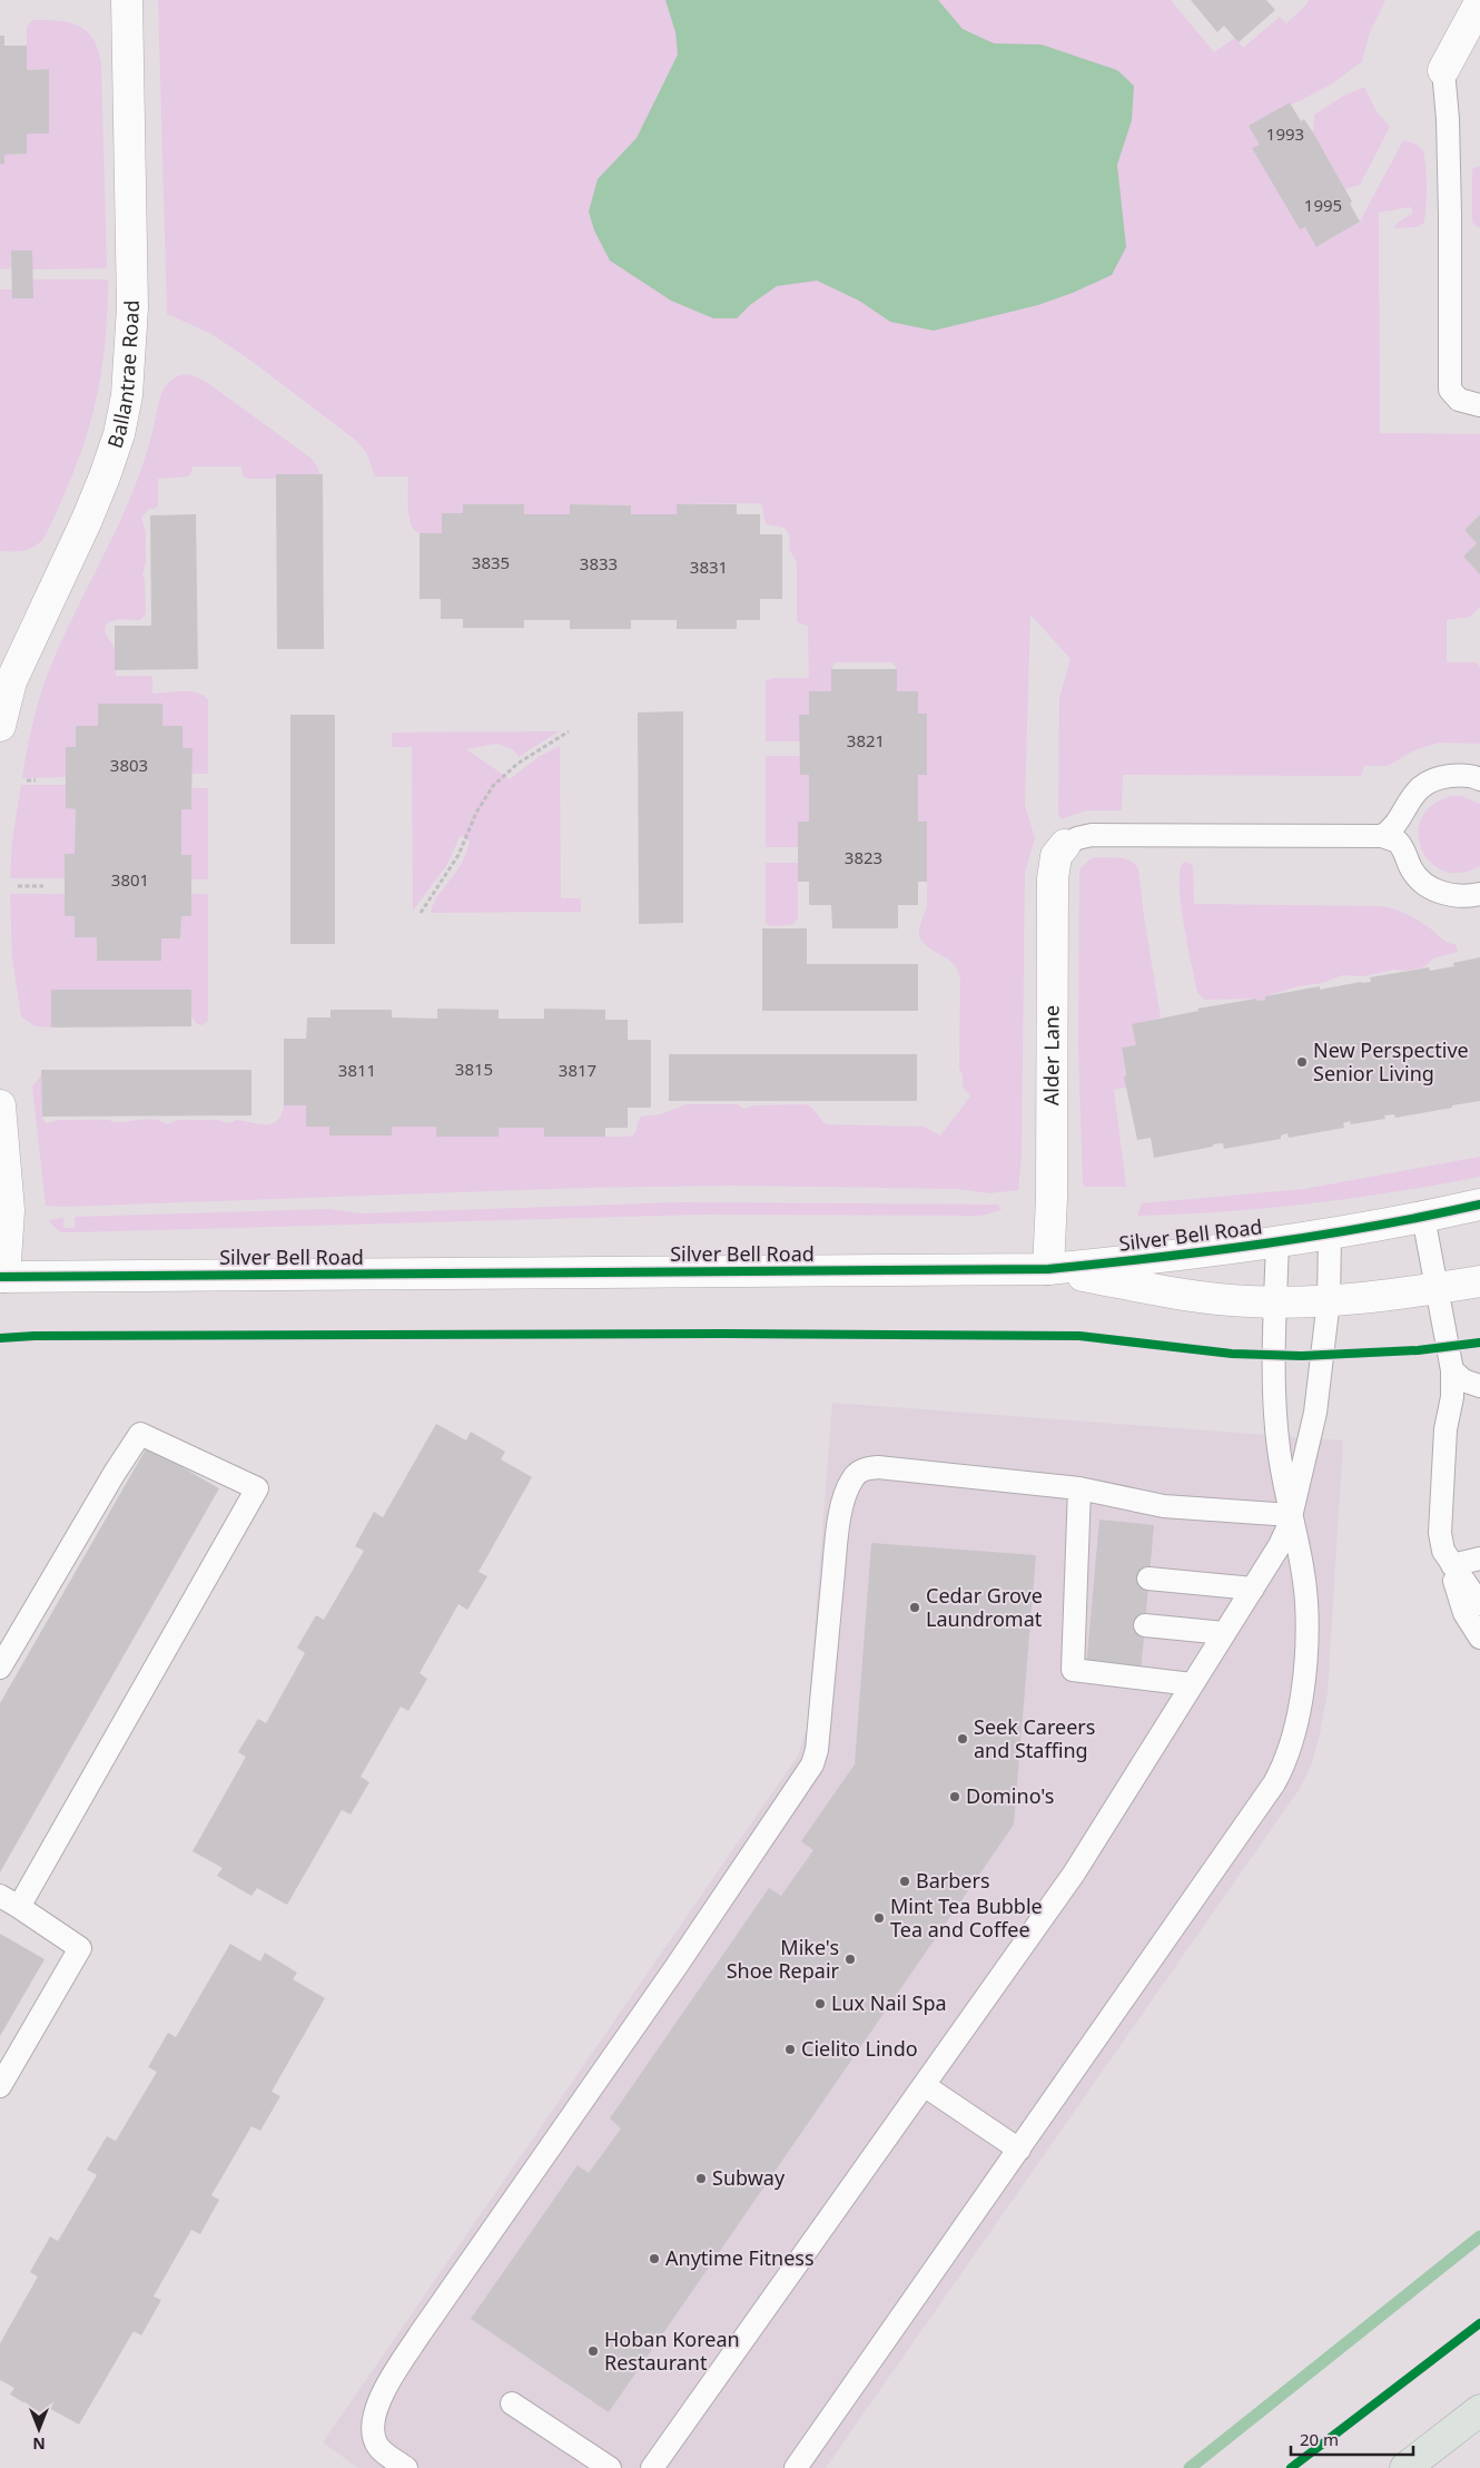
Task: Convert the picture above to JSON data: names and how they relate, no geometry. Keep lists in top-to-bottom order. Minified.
{"streets":{"street":["Ballantrae Road","Alder Lane","Silver Bell Road"]},"crossings":[["Alder Lane","Silver Bell Road"]],"places":["New Perspective Senior Living","Cedar Grove Laundromat","Seek Careers and Staffing","Domino's","Barbers","Mint Tea Bubble Tea and Coffee","Mike's Shoe Repair","Lux Nail Spa","Cielito Lindo","Subway","Anytime Fitness","Hoban Korean Restaurant"],"house_numbers":["1993","1995","3835","3833","3831","3821","3803","3823","3801","3815","3811","3817"],"scale_bar":"20 m","north":"bottom"}
